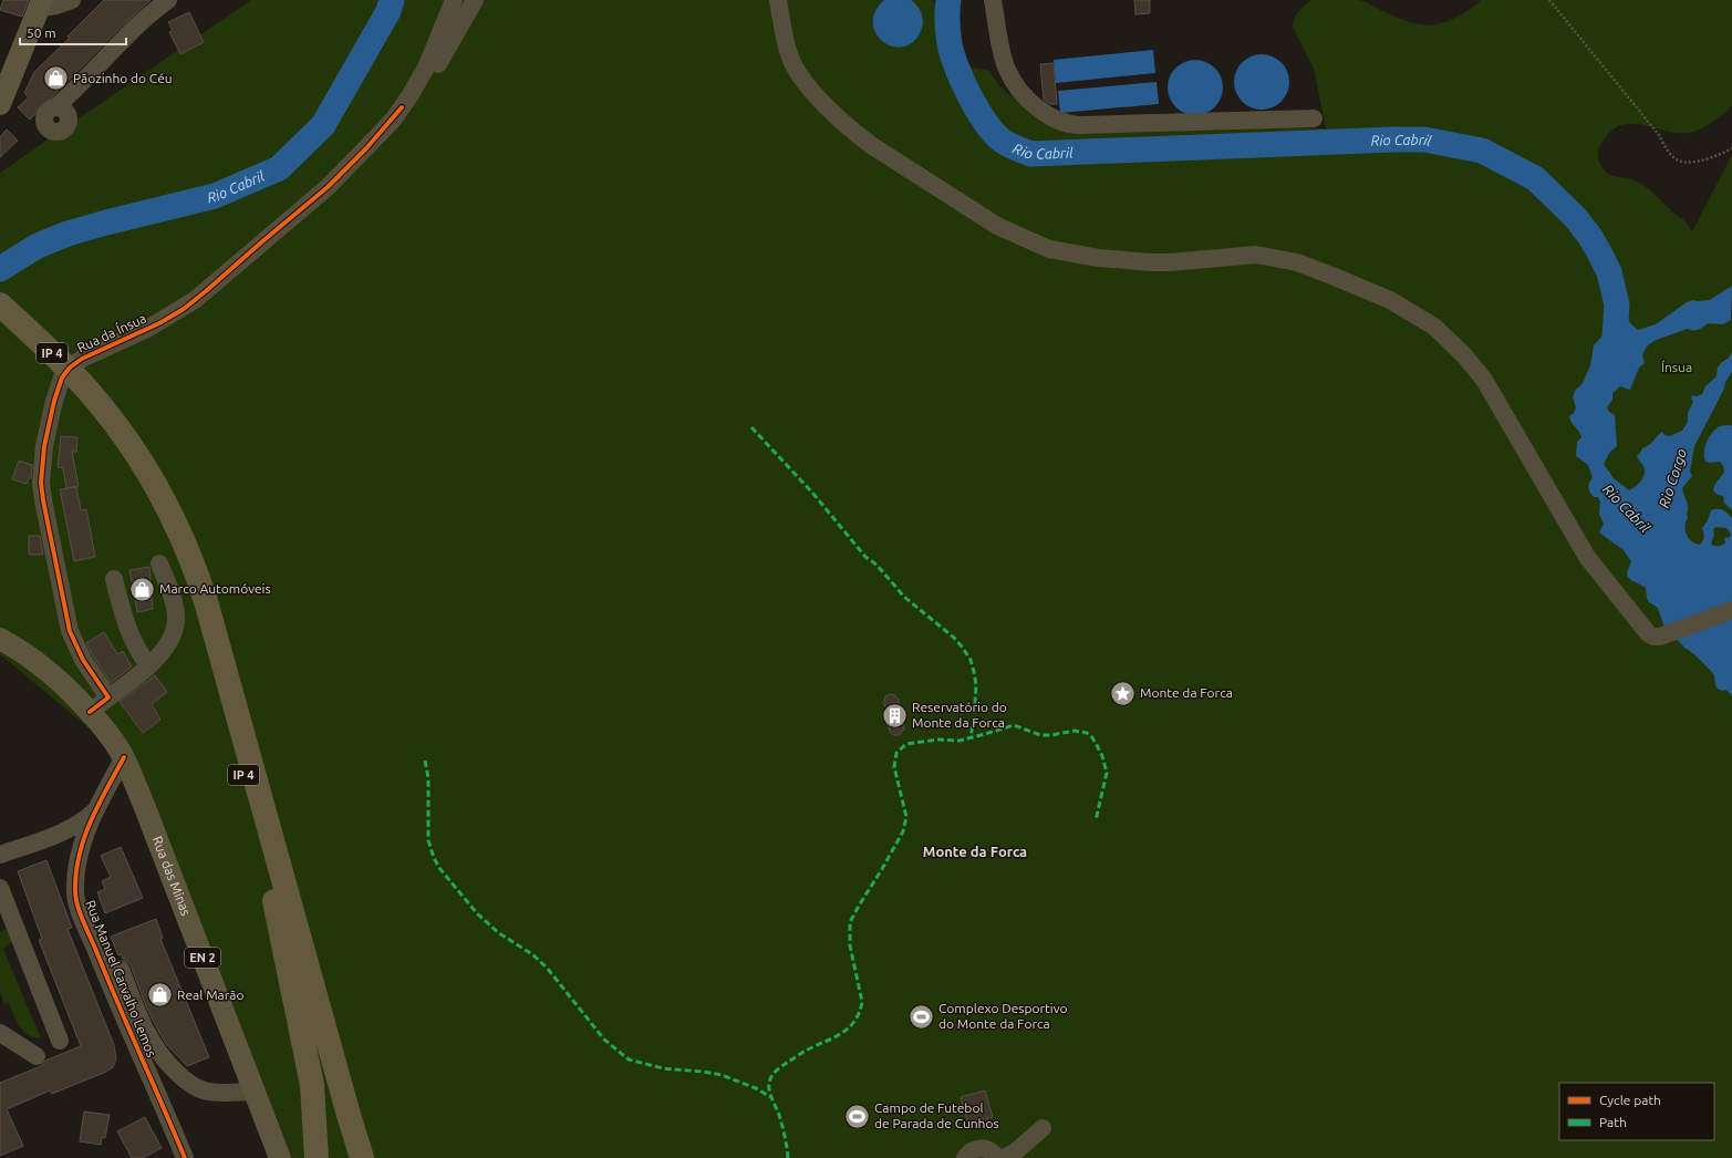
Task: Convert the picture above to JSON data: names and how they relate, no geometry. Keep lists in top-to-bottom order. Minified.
{"streets":{"highway":["IP 4"],"main road":["Rua das Minas","EN 2"],"street":["Rua da Ínsua","Rua Manuel Carvalho Lemos"]},"crossings":[["Rua das Minas","Rua Manuel Carvalho Lemos"]],"districts":["Monte da Forca"],"water":["Rio Cabril","Rio Corgo"],"parks":["Ínsua"],"places":{"shop":["Pãozinho do Céu","Marco Automóveis","Real Marão"],"place":["Monte da Forca"],"building":["Reservatório do Monte da Forca"],"sports":["Complexo Desportivo do Monte da Forca","Campo de Futebol de Parada de Cunhos"]},"legend":["Cycle path","Path"],"scale_bar":"50 m"}
